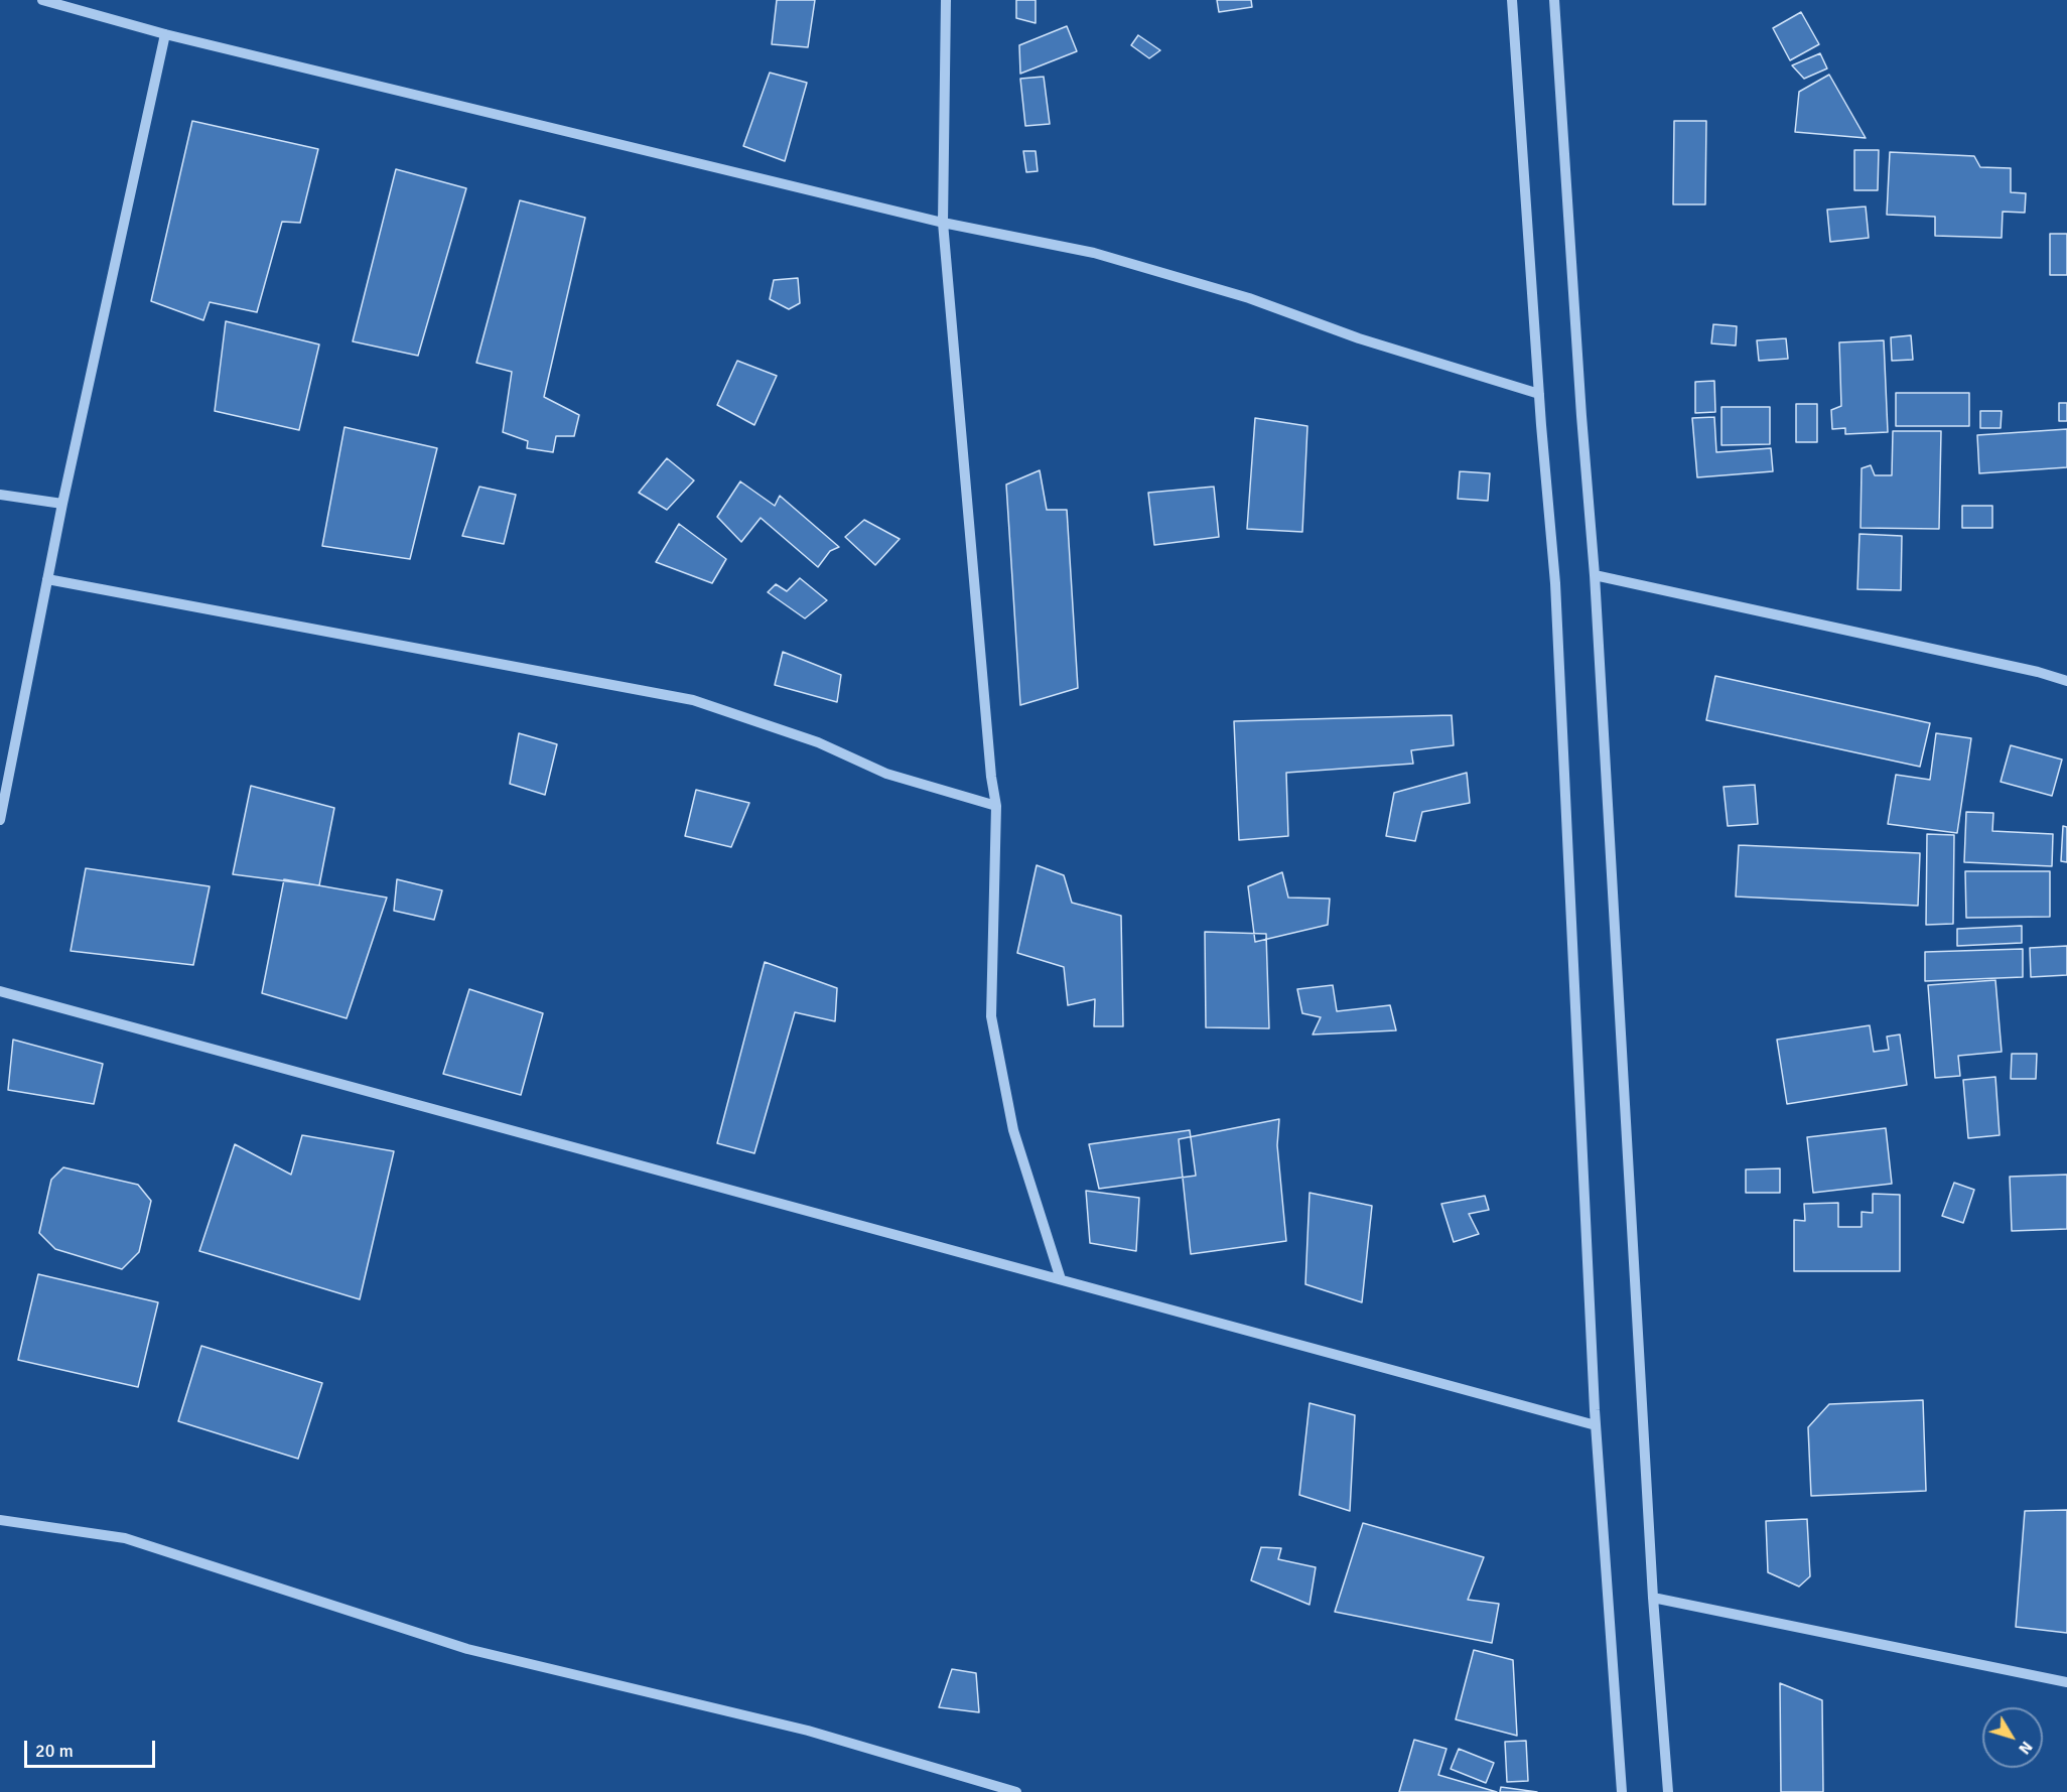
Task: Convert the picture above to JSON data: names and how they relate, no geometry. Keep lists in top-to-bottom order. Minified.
{"scale_bar":"20 m","north":"bottom right"}
